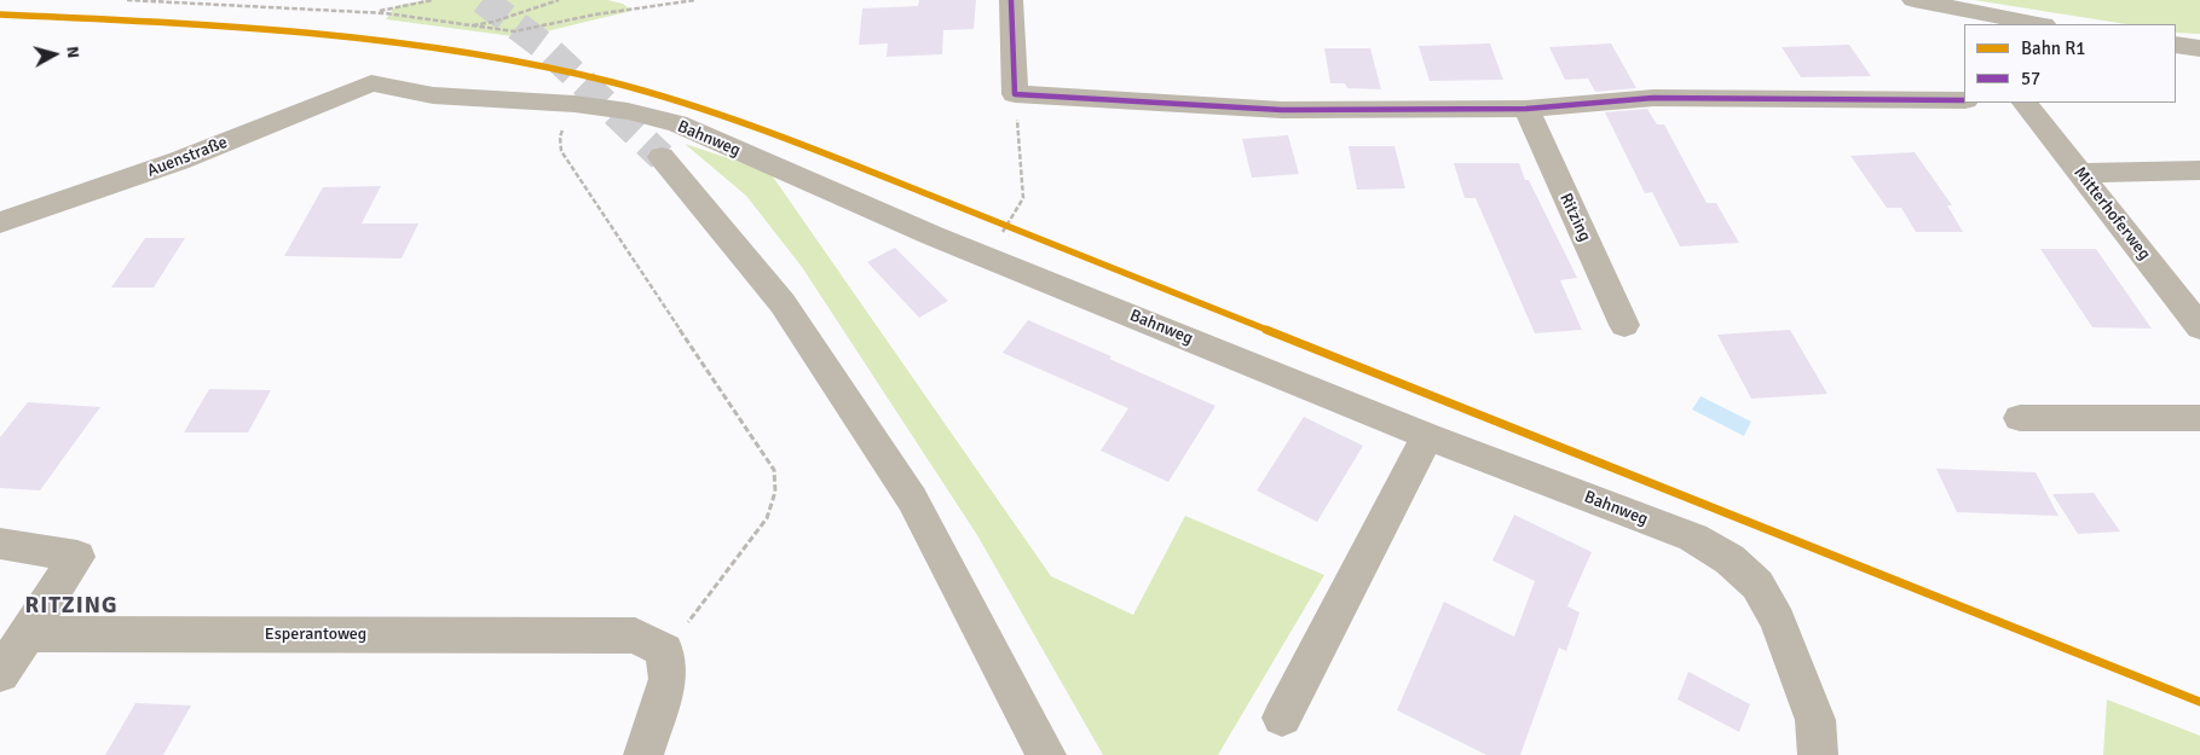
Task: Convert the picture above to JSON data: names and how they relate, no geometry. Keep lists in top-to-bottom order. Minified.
{"streets":{"street":["Bahnweg","Auenstraße","Mitterhoferweg","Ritzing","Esperantoweg"]},"crossings":[["Bahnweg","Auenstraße"]],"districts":["RITZING"],"lines":["transit line 57","rail line R1"],"legend":["Bahn R1","57"],"north":"right"}
